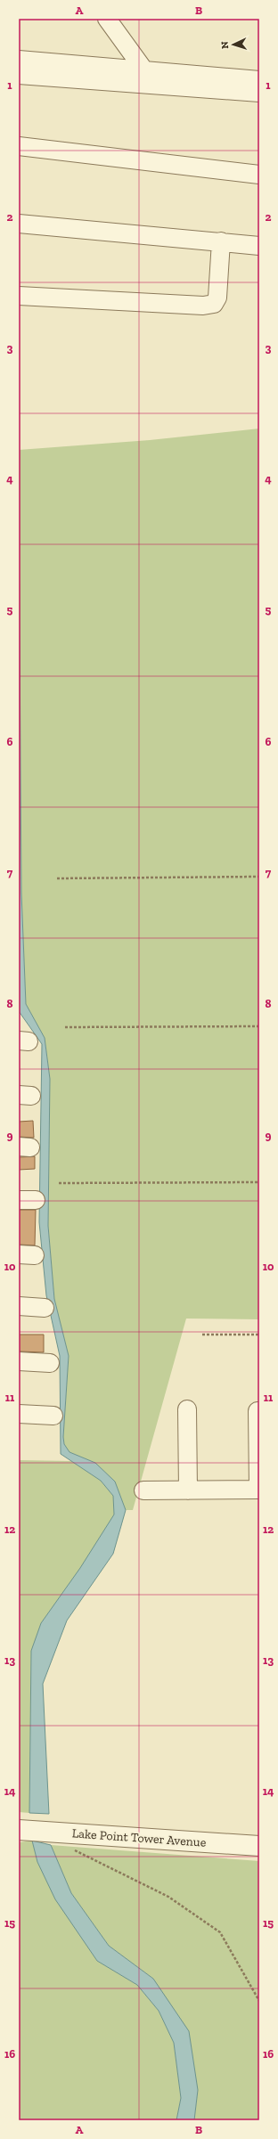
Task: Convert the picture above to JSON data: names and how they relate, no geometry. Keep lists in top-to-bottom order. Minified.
{"streets":{"street":["Lake Point Tower Avenue"]},"north":"left","grid":{"columns":["A","B"],"rows":["1","2","3","4","5","6","7","8","9","10","11","12","13","14","15","16"]}}
